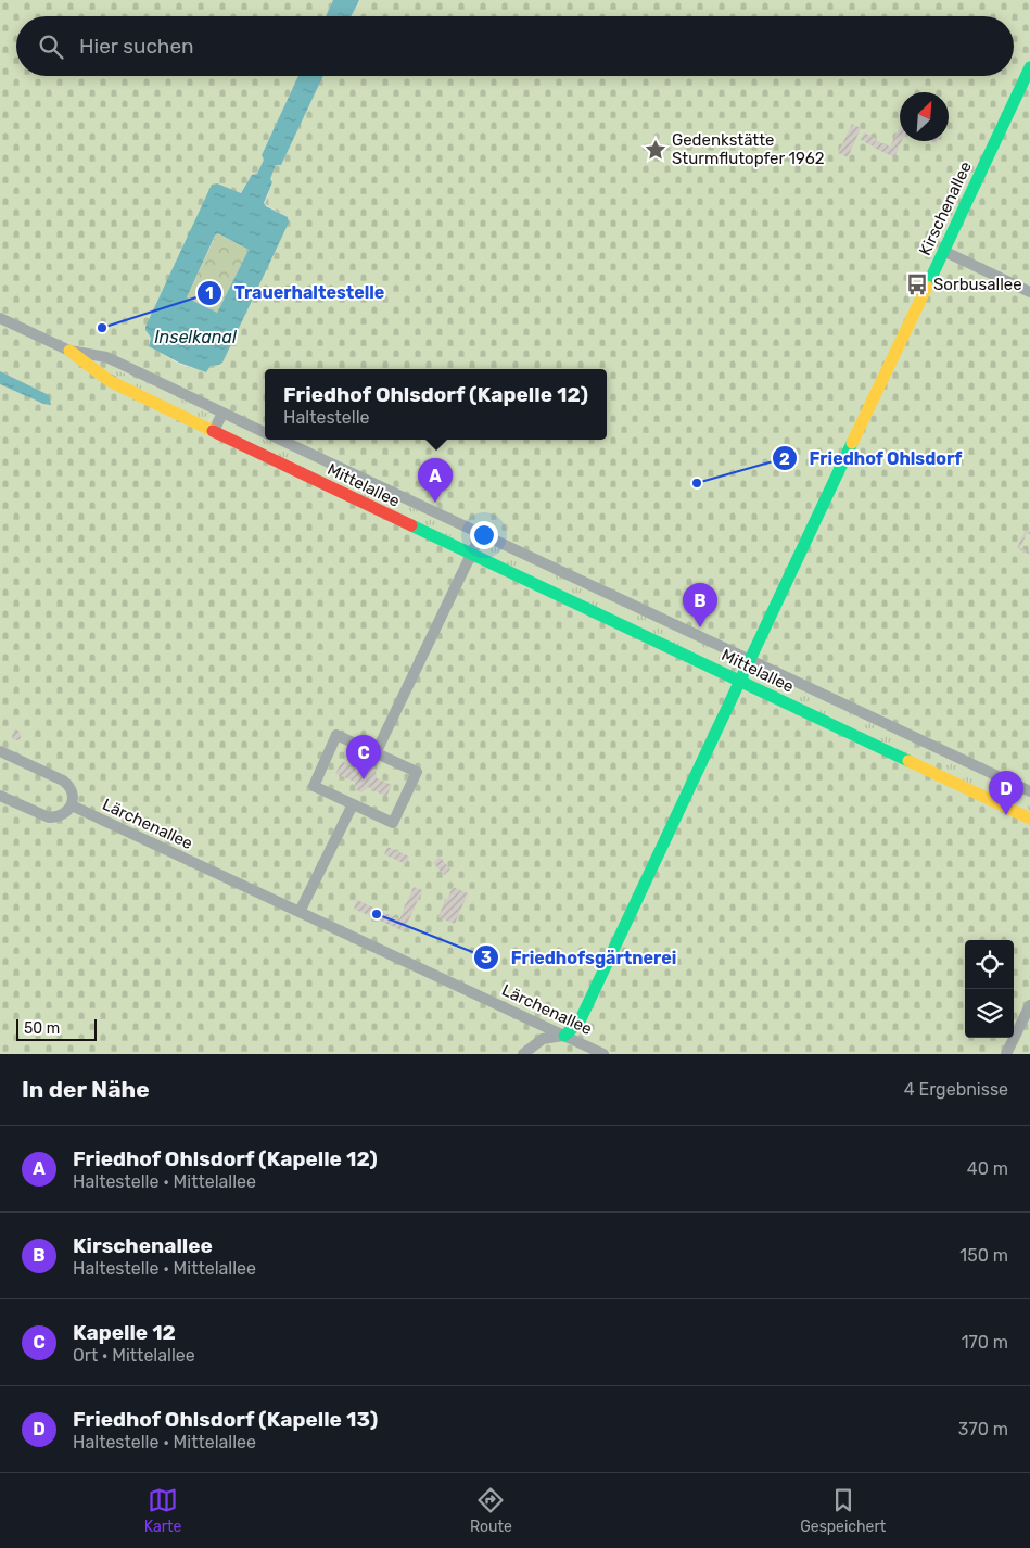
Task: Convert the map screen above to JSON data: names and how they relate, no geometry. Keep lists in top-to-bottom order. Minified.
{"streets":{"street":["Kirschenallee","Mittelallee","Lärchenallee"]},"crossings":[["Kirschenallee","Mittelallee"],["Kirschenallee","Lärchenallee"]],"water":["Inselkanal"],"places":{"place":["Gedenkstätte Sturmflutopfer 1962"],"bus stop":["Sorbusallee"],"other":["Trauerhaltestelle","Friedhof Ohlsdorf","Friedhofsgärtnerei"]},"scale_bar":"50 m","north":"top right","page":{"search":"Hier suchen","popup":["Friedhof Ohlsdorf (Kapelle 12)","Haltestelle"],"pins":["A","B","C","D"],"scale":"50 m","heading":["In der Nähe","4 Ergebnisse"],"list":[{"mark":"A","name":"Friedhof Ohlsdorf (Kapelle 12)","note":"Haltestelle · Mittelallee","value":"40 m"},{"mark":"B","name":"Kirschenallee","note":"Haltestelle · Mittelallee","value":"150 m"},{"mark":"C","name":"Kapelle 12","note":"Ort · Mittelallee","value":"170 m"},{"mark":"D","name":"Friedhof Ohlsdorf (Kapelle 13)","note":"Haltestelle · Mittelallee","value":"370 m"}],"nav":["Karte","Route","Gespeichert"]}}
